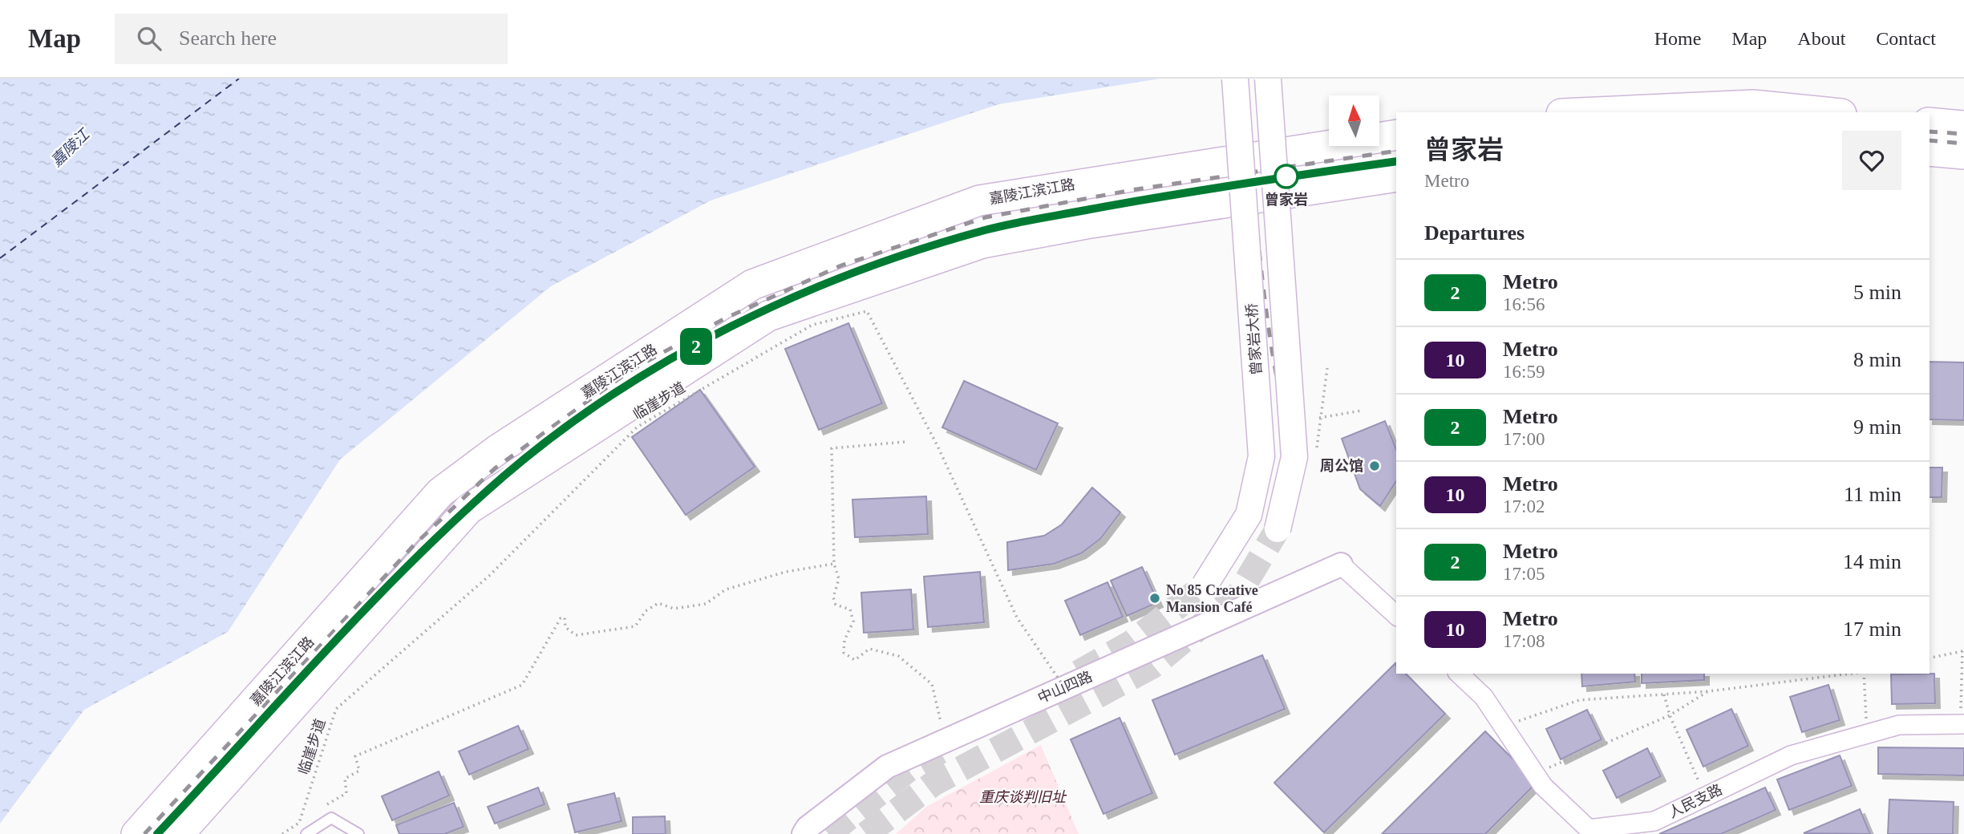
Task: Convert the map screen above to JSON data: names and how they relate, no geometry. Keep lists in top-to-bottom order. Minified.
{"streets":{"main road":["嘉陵江滨江路","曾家岩大桥"],"street":["中山四路","人民支路"],"path":["临崖步道"]},"crossings":[["临崖步道","中山四路"]],"water":["嘉陵江"],"parks":["重庆谈判旧址"],"places":["曾家岩","周公馆","No 85 Creative Mansion Café"],"lines":["metro line 2"],"north":"top","page":{"header":"Map","search":"Search here","nav":["Home","Map","About","Contact"],"on_map":"2","heading":[["曾家岩","Metro"],"Departures"],"list":[{"mark":"2","name":"Metro","note":"16:56","value":"5 min"},{"mark":"10","name":"Metro","note":"16:59","value":"8 min"},{"mark":"2","name":"Metro","note":"17:00","value":"9 min"},{"mark":"10","name":"Metro","note":"17:02","value":"11 min"},{"mark":"2","name":"Metro","note":"17:05","value":"14 min"},{"mark":"10","name":"Metro","note":"17:08","value":"17 min"}]}}
